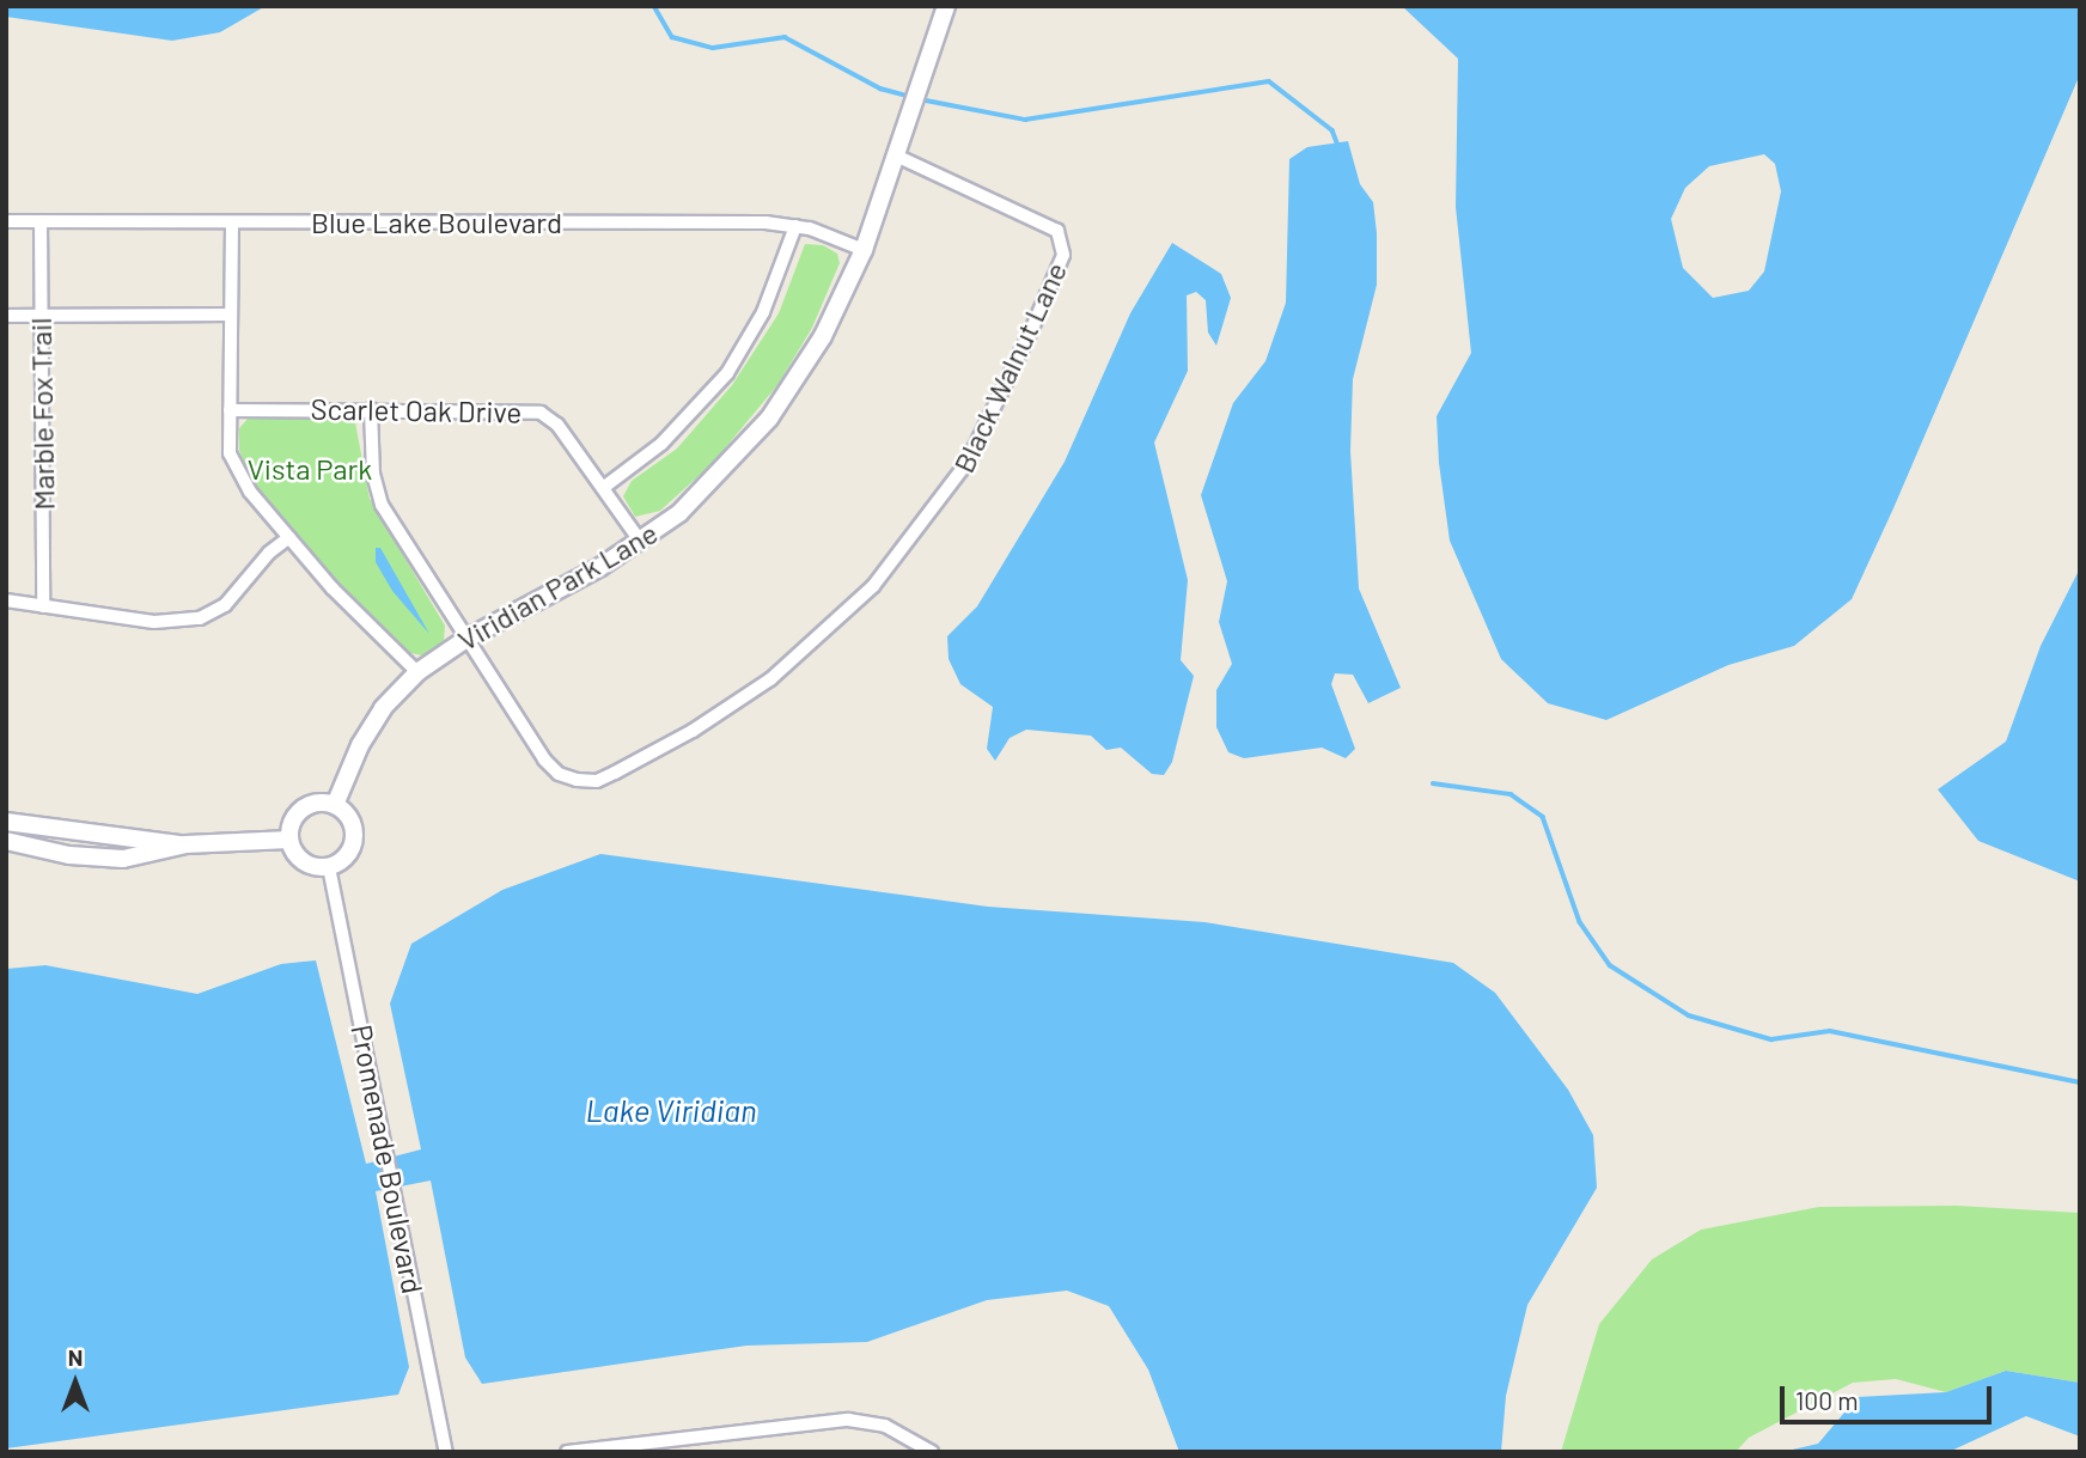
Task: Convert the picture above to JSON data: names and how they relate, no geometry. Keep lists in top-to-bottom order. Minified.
{"streets":{"street":["Blue Lake Boulevard","Black Walnut Lane","Scarlet Oak Drive","Marble Fox Trail","Viridian Park Lane","Promenade Boulevard"]},"crossings":[["Blue Lake Boulevard","Marble Fox Trail"],["Blue Lake Boulevard","Viridian Park Lane"],["Black Walnut Lane","Viridian Park Lane"],["Scarlet Oak Drive","Viridian Park Lane"],["Viridian Park Lane","Promenade Boulevard"]],"water":["Lake Viridian"],"parks":["Vista Park"],"scale_bar":"100 m","north":"top"}
